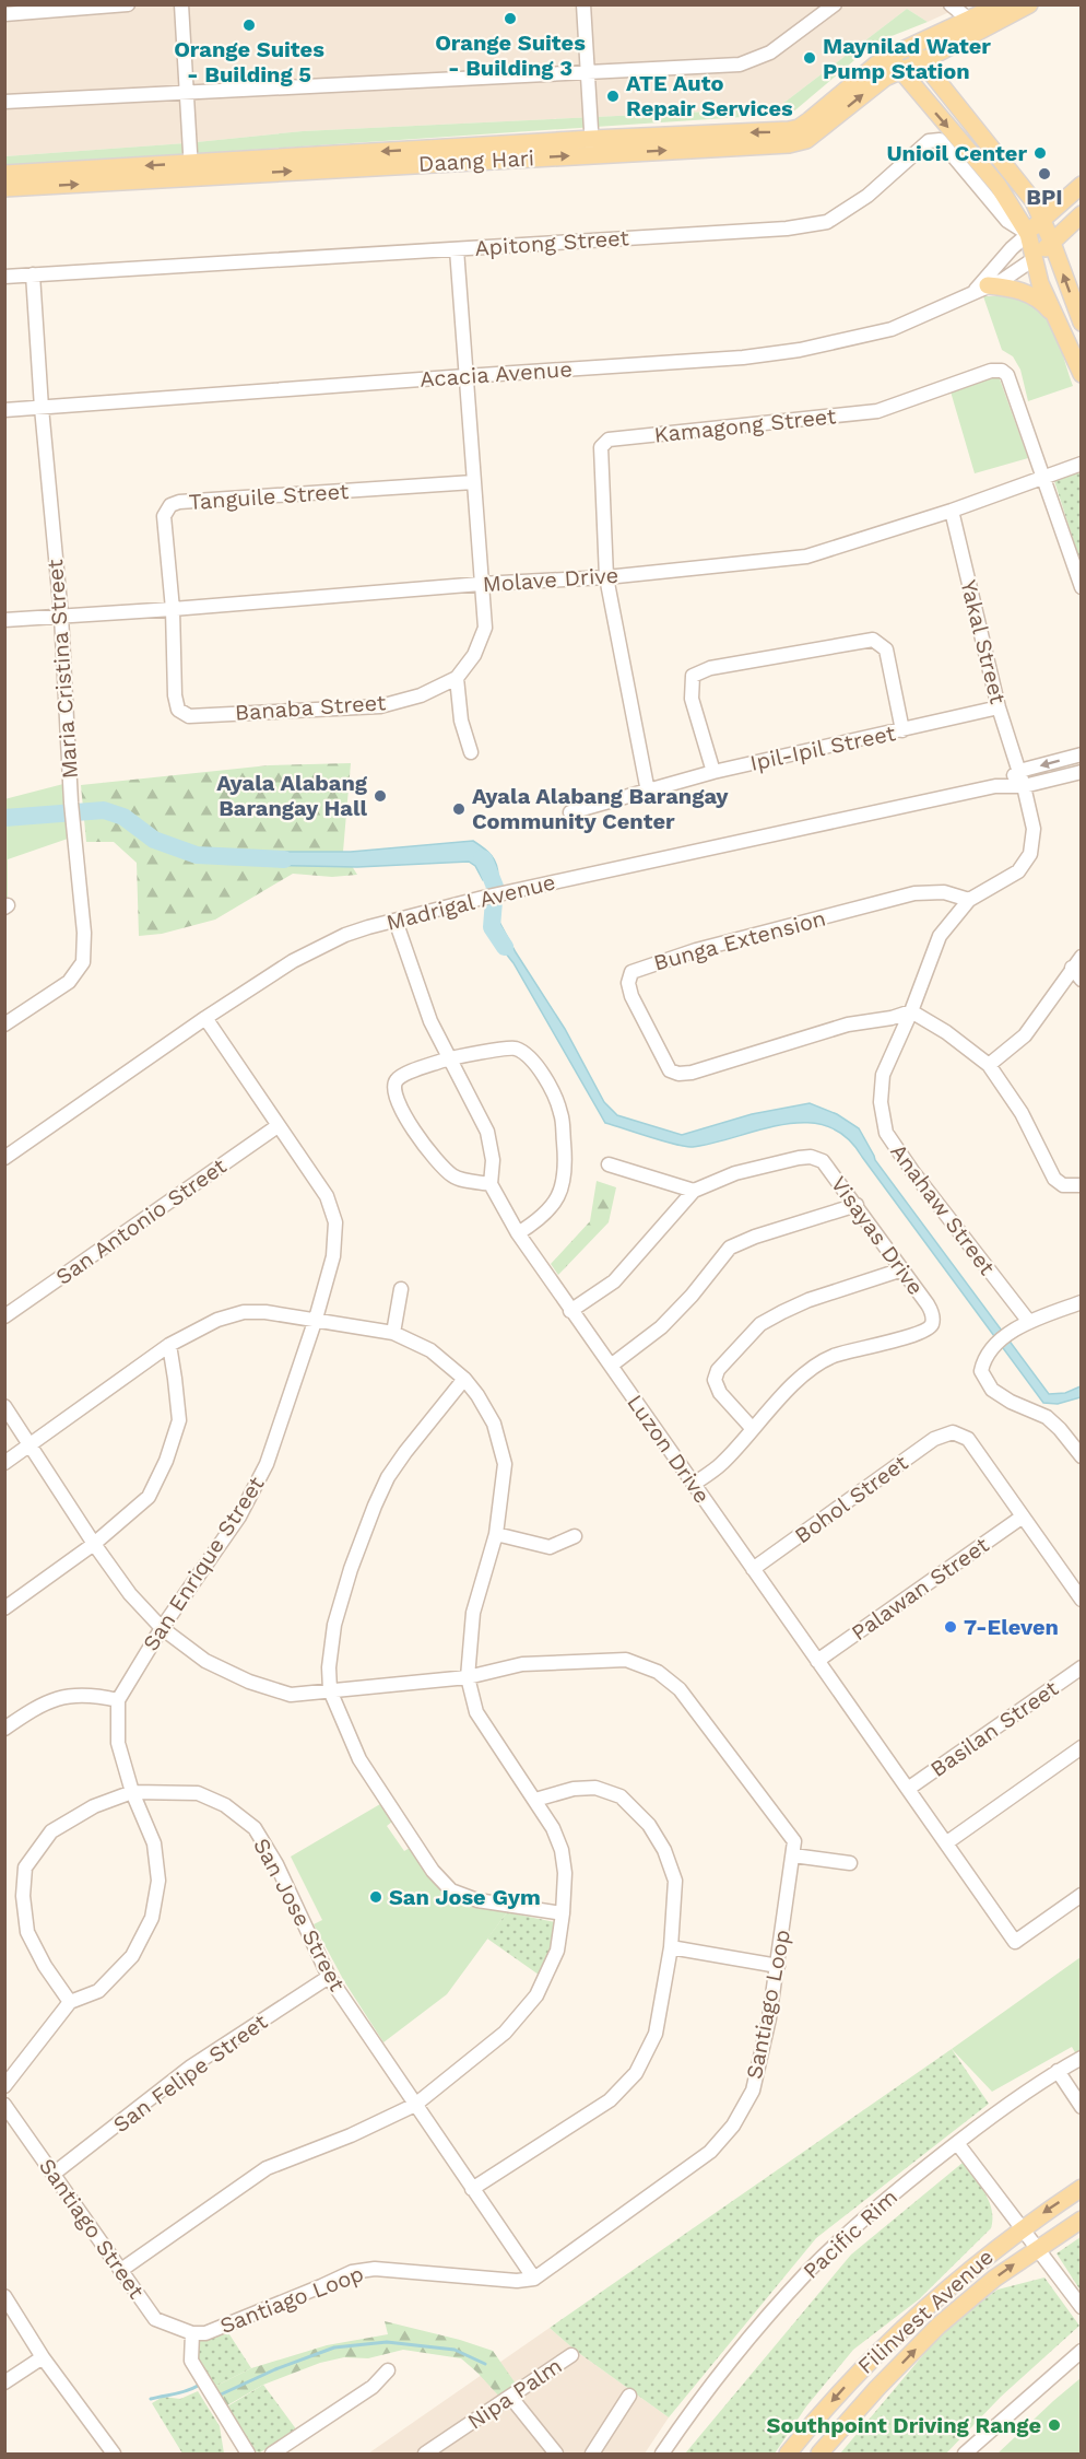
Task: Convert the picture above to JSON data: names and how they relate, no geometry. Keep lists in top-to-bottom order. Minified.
{"streets":{"main road":["Daang Hari","Acacia Avenue","Filinvest Avenue"],"street":["Apitong Street","Kamagong Street","Tanguile Street","Molave Drive","Yakal Street","Maria Cristina Street","Banaba Street","Ipil-Ipil Street","Madrigal Avenue","Bunga Extension","Anahaw Street","San Antonio Street","Visayas Drive","Luzon Drive","Bohol Street","San Enrique Street","Palawan Street","Basilan Street","San Jose Street","Santiago Loop","San Felipe Street","Santiago Street","Pacific Rim","Nipa Palm"]},"crossings":[["Apitong Street","Acacia Avenue"],["Apitong Street","Maria Cristina Street"],["Apitong Street","Banaba Street"],["Acacia Avenue","Maria Cristina Street"],["Acacia Avenue","Banaba Street"],["Kamagong Street","Molave Drive"],["Kamagong Street","Ipil-Ipil Street"],["Tanguile Street","Molave Drive"],["Tanguile Street","Banaba Street"],["Molave Drive","Yakal Street"],["Molave Drive","Maria Cristina Street"],["Molave Drive","Banaba Street"],["Yakal Street","Ipil-Ipil Street"],["Yakal Street","Madrigal Avenue"],["Yakal Street","Anahaw Street"],["Madrigal Avenue","Anahaw Street"],["Madrigal Avenue","San Enrique Street"],["Bunga Extension","Anahaw Street"],["San Antonio Street","San Enrique Street"],["Visayas Drive","Luzon Drive"],["Luzon Drive","Bohol Street"],["Luzon Drive","Palawan Street"],["Luzon Drive","Basilan Street"],["Bohol Street","Palawan Street"],["San Enrique Street","San Jose Street"],["San Enrique Street","Santiago Loop"],["San Jose Street","Santiago Loop"],["San Jose Street","San Felipe Street"],["Santiago Loop","Santiago Street"],["San Felipe Street","Santiago Street"]],"places":["Orange Suites - Building 3","Orange Suites - Building 5","Maynilad Water Pump Station","ATE Auto Repair Services","Unioil Center","BPI","Ayala Alabang Barangay Hall","Ayala Alabang Barangay Community Center","7-Eleven","San Jose Gym","Southpoint Driving Range"]}
